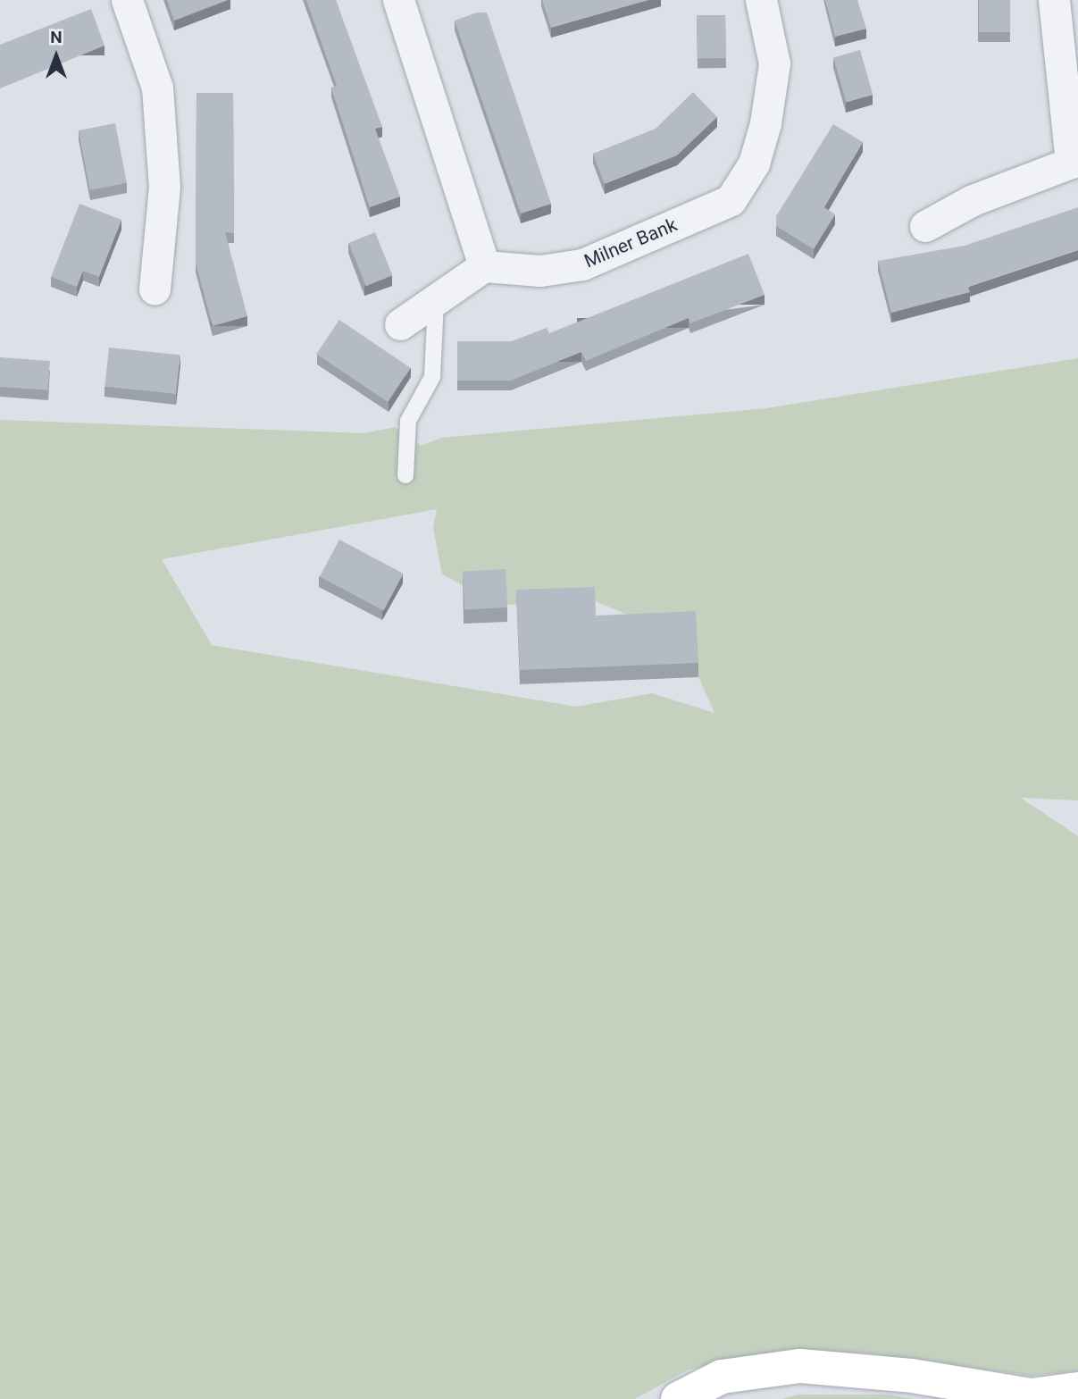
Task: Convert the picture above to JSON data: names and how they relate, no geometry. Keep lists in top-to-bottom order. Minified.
{"streets":{"street":["Milner Bank"]},"north":"top"}
